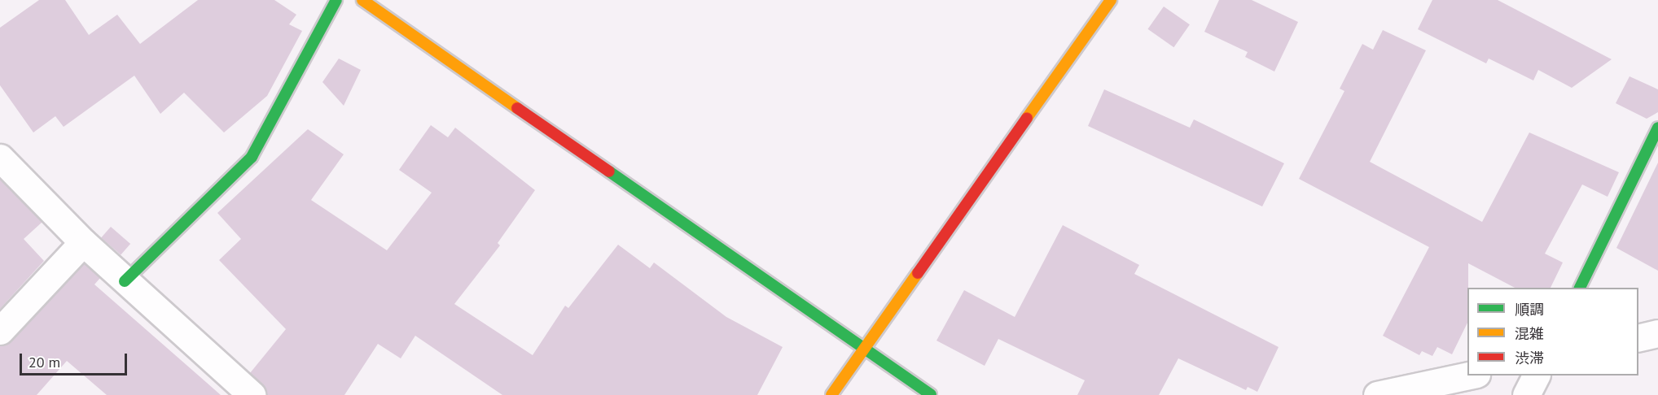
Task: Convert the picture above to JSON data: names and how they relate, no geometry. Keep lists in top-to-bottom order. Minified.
{"legend":["順調","混雑","渋滞"],"scale_bar":"20 m"}
